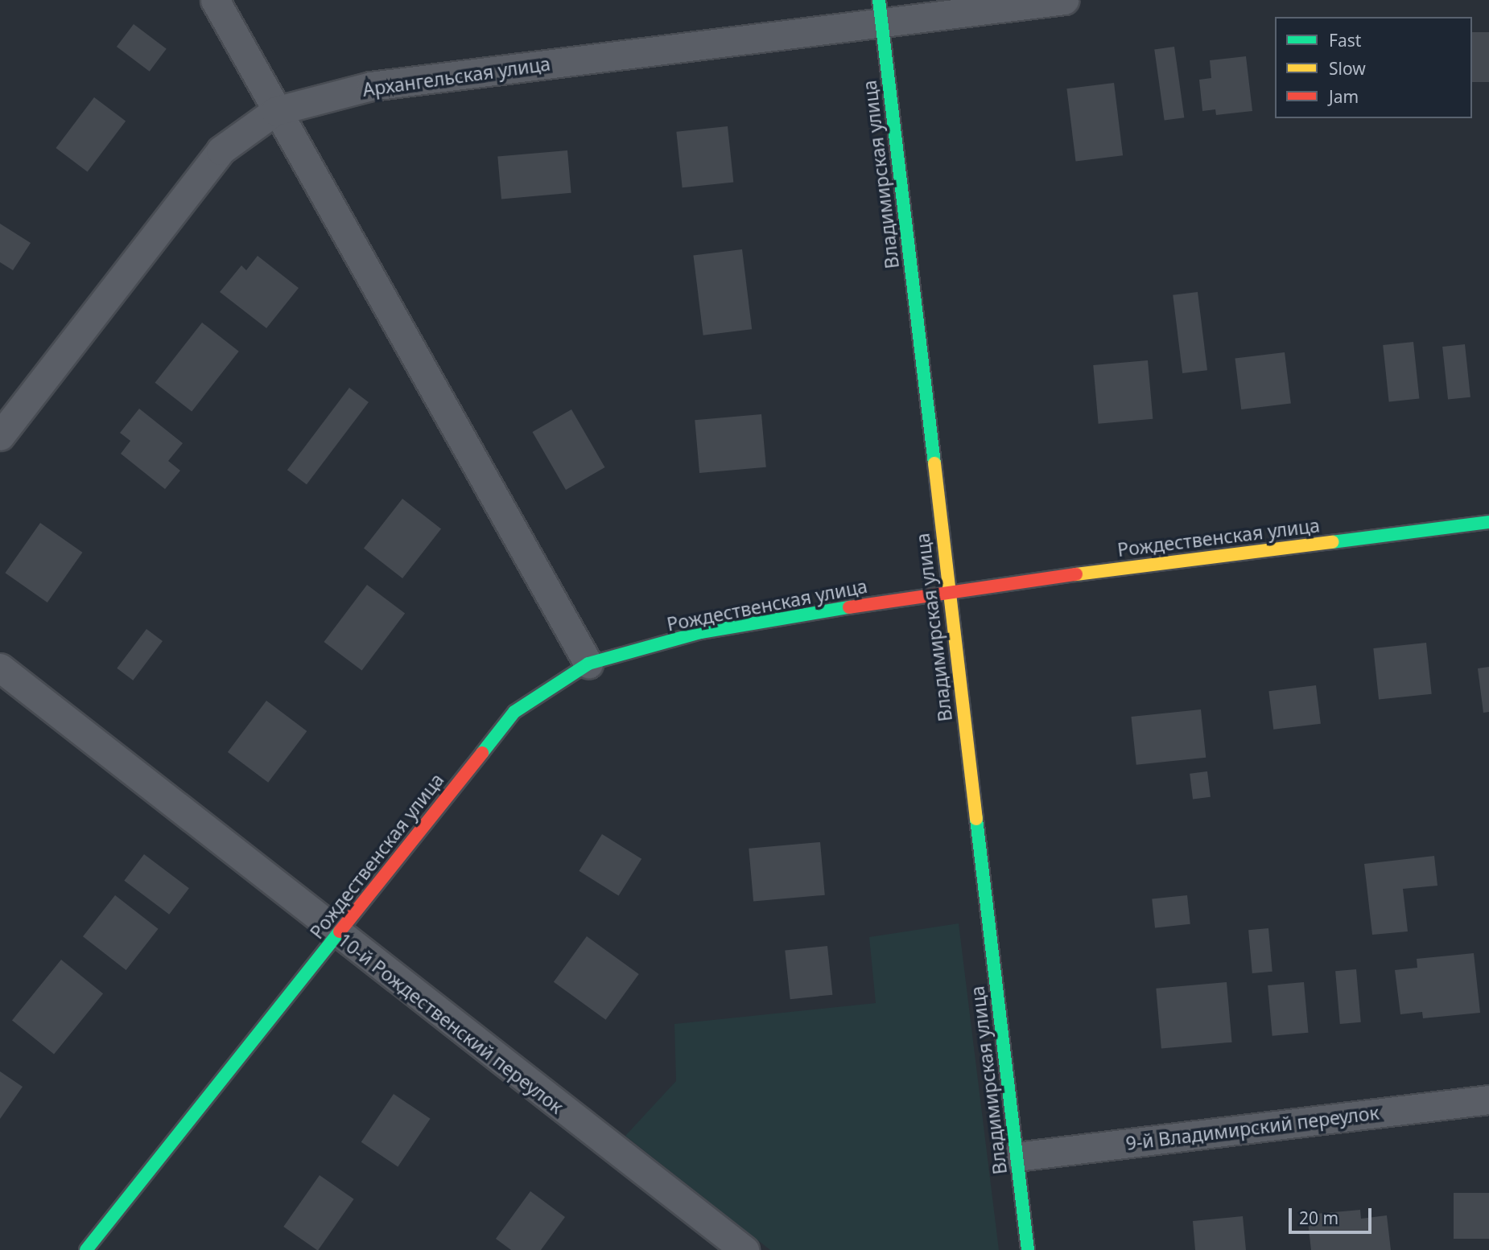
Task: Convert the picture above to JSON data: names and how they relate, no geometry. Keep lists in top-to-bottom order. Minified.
{"streets":{"street":["Архангельская улица","Владимирская улица","Рождественская улица","10-й Рождественский переулок","9-й Владимирский переулок"]},"crossings":[["Архангельская улица","Владимирская улица"],["Владимирская улица","Рождественская улица"],["Владимирская улица","9-й Владимирский переулок"],["Рождественская улица","10-й Рождественский переулок"]],"legend":["Fast","Slow","Jam"],"scale_bar":"20 m"}
